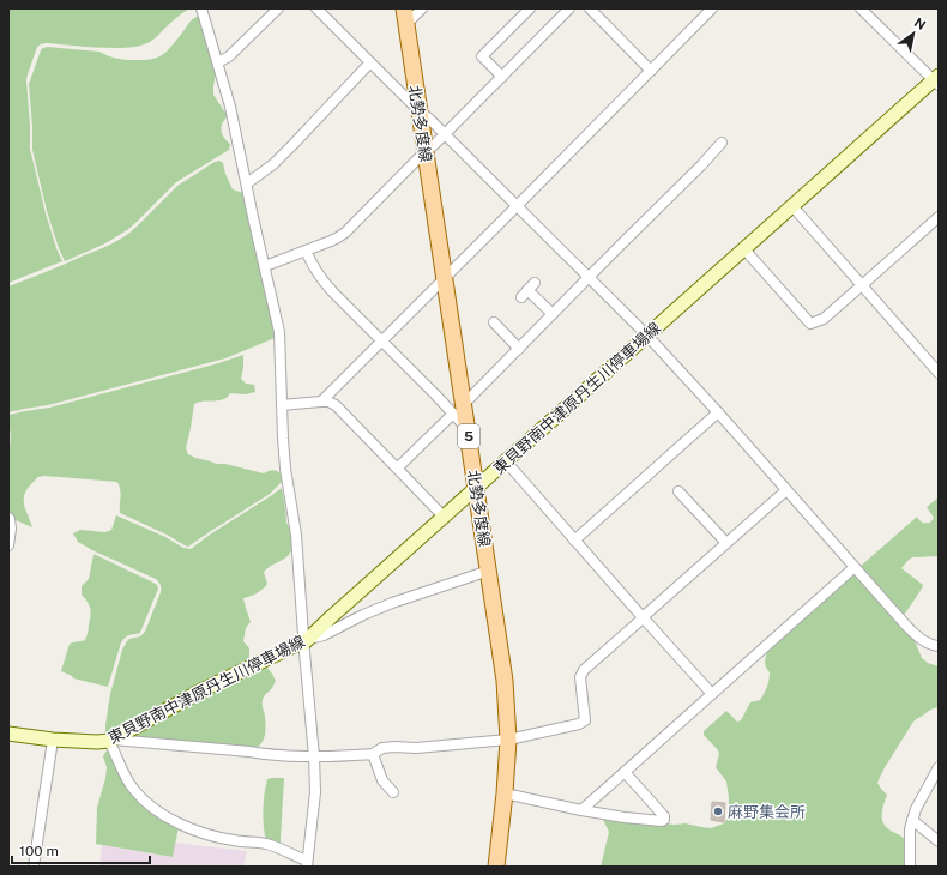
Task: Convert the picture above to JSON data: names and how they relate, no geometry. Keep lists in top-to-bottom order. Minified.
{"streets":{"main road":["北勢多度線","東貝野南中津原丹生川停車場線","5"]},"crossings":[["北勢多度線","東貝野南中津原丹生川停車場線"]],"places":["麻野集会所"],"scale_bar":"100 m","north":"top right"}
